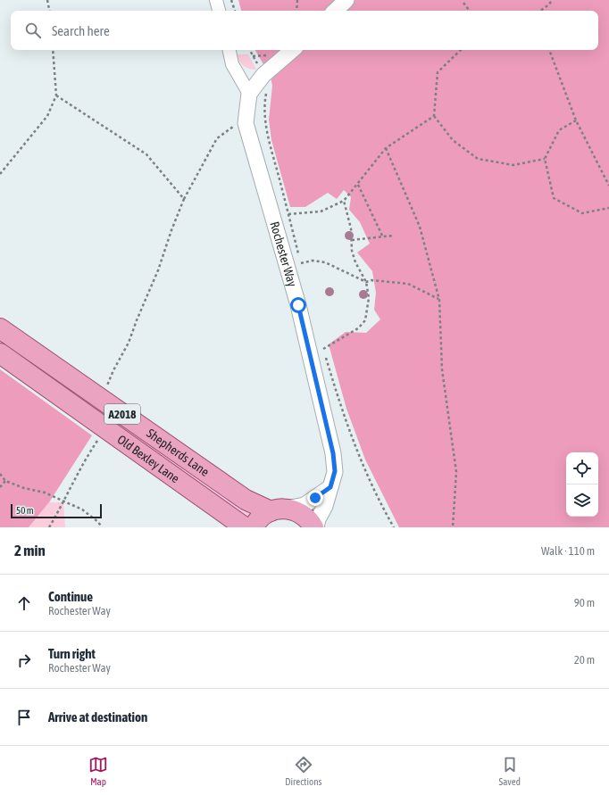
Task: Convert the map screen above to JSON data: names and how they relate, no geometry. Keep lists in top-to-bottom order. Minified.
{"streets":{"main road":["A2018","Shepherds Lane","Old Bexley Lane"],"street":["Rochester Way"]},"crossings":[["Rochester Way","Shepherds Lane"]],"scale_bar":"50 m","page":{"search":"Search here","scale":"50 m","heading":["2 min","Walk · 110 m"],"list":[["Continue","Rochester Way","90 m"],["Turn right","Rochester Way","20 m"],"Arrive at destination"],"nav":["Map","Directions","Saved"]}}
